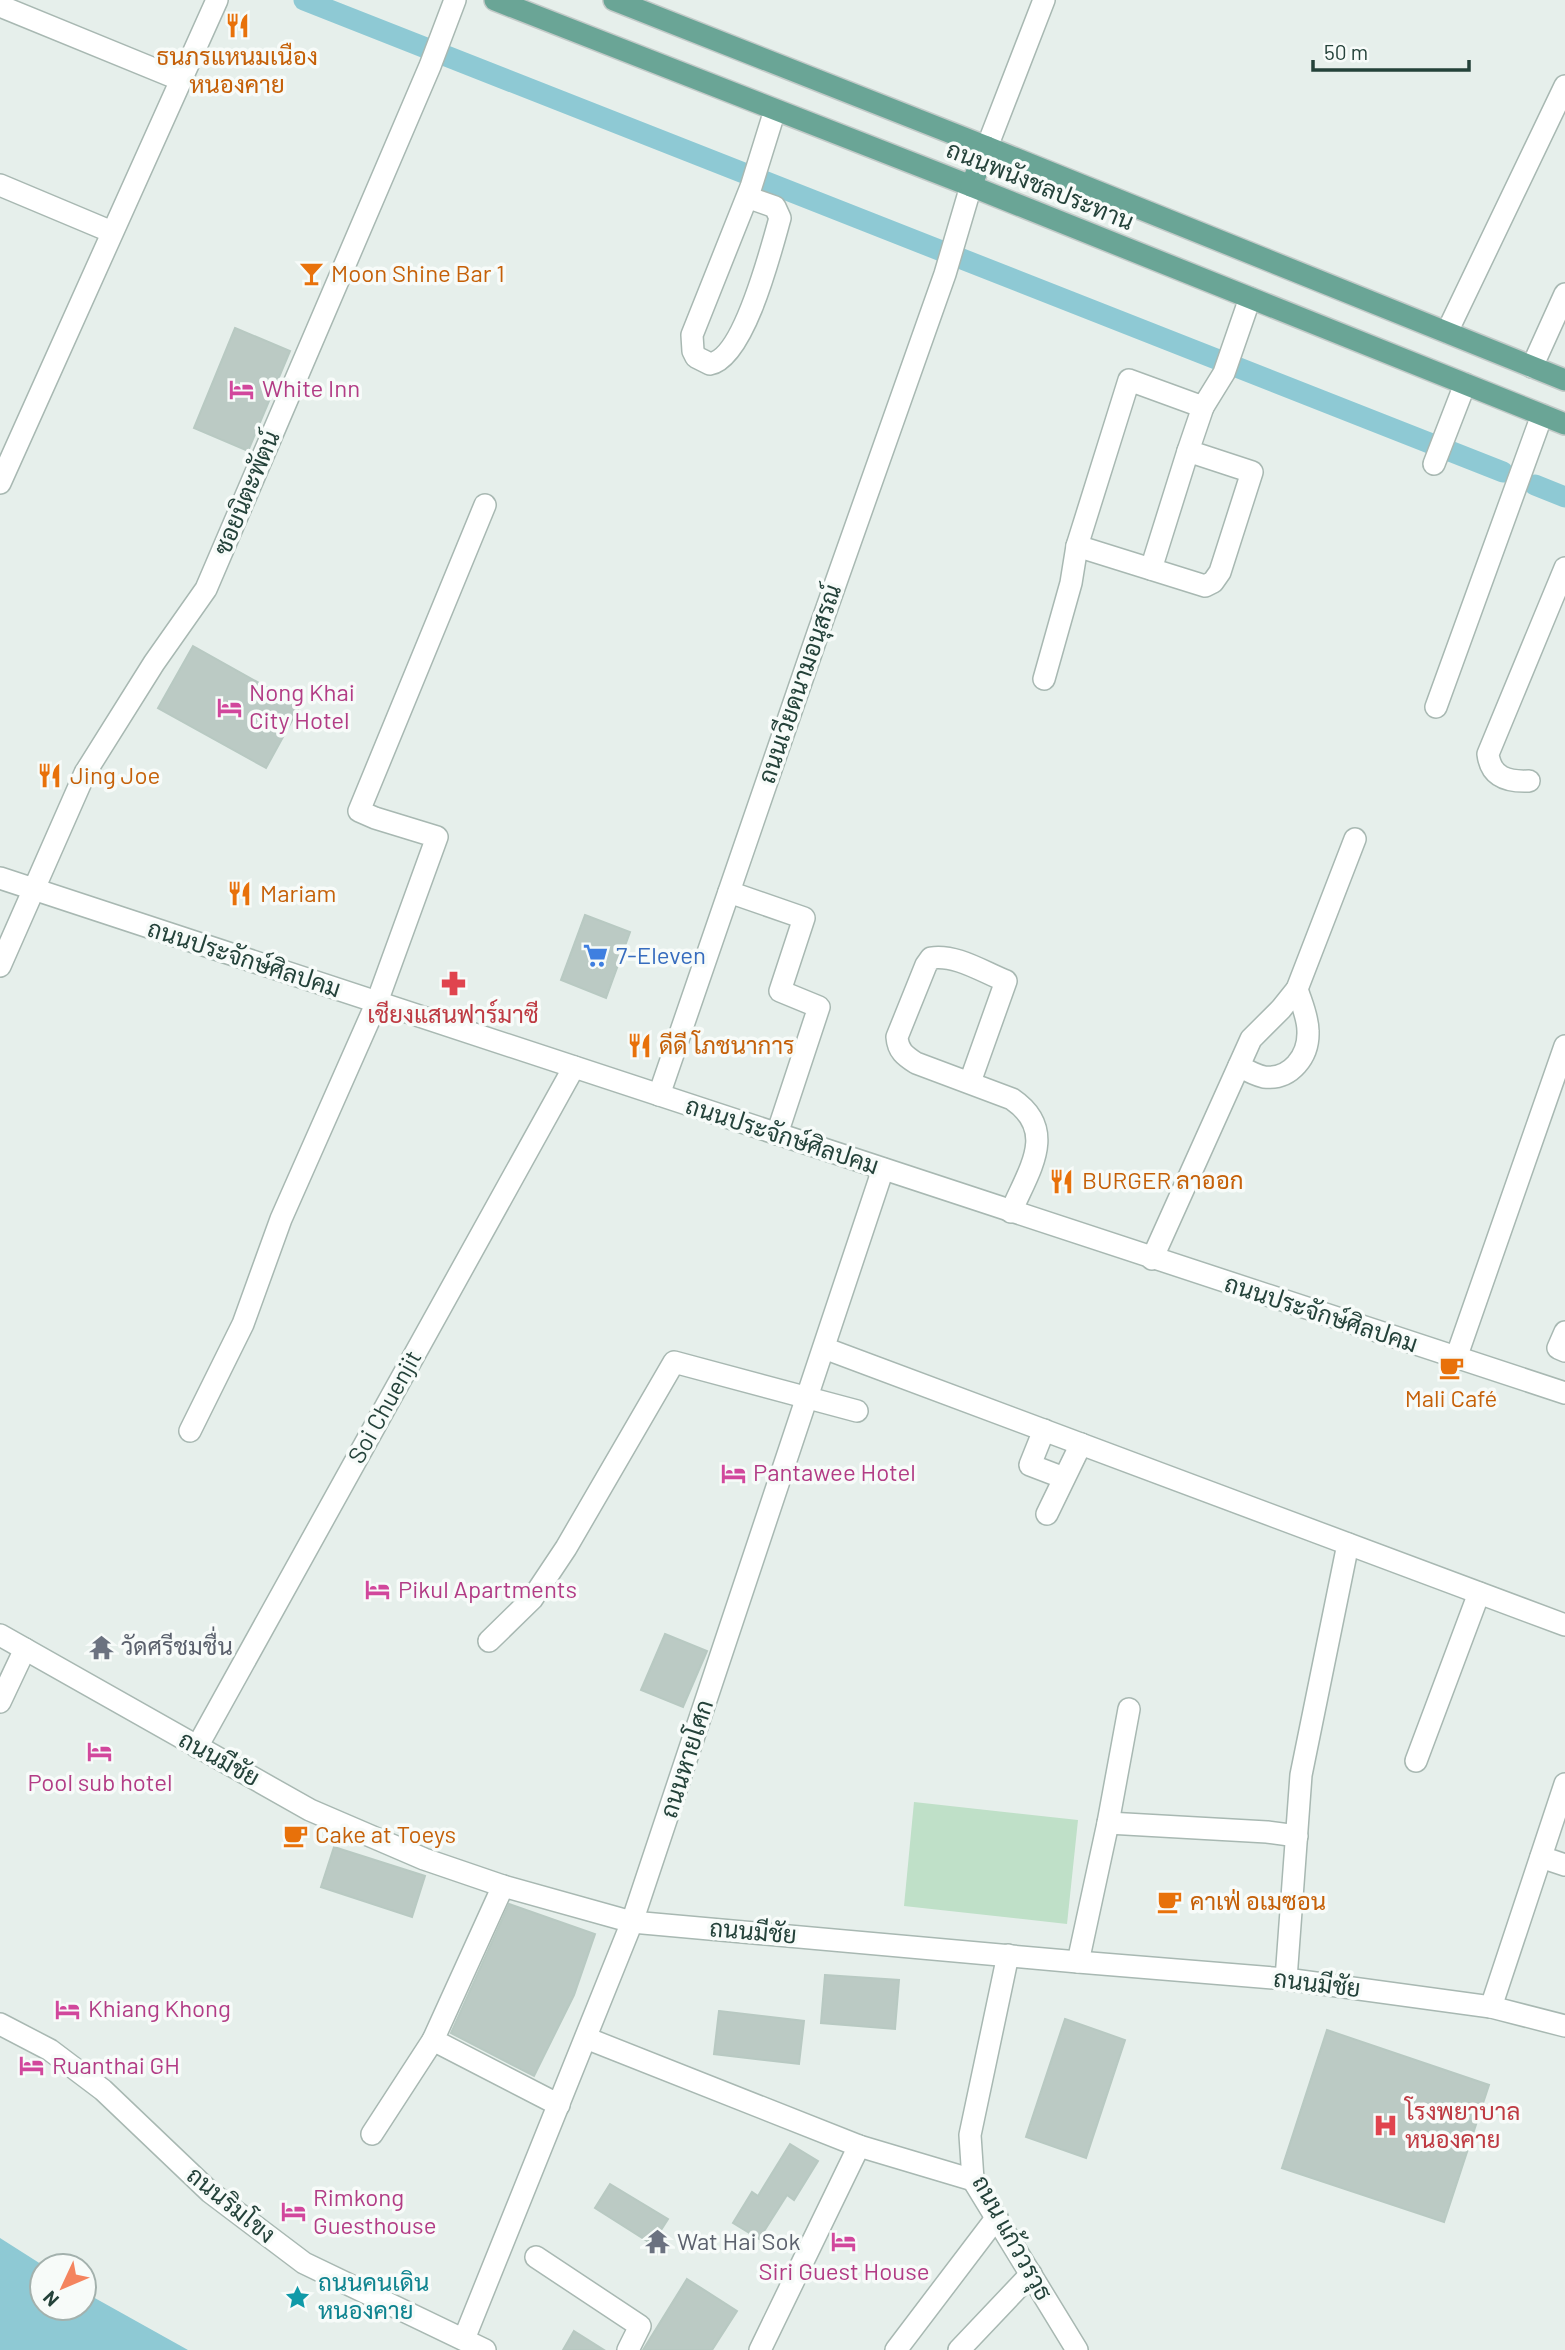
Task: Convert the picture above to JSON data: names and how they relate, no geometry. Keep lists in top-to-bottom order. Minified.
{"streets":{"main road":["ถนนพนังชลประทาน"],"street":["ซอยนิตะพัตน์","ถนนเวียดนามอนุสรณ์","ถนนประจักษ์ศิลปคม","Soi Chuenjit","ถนนมีชัย","ถนนหายโศก","ถนนริมโขง","ถนน แก้ววรวุธ"]},"crossings":[["ถนนพนังชลประทาน","ถนนเวียดนามอนุสรณ์"],["ซอยนิตะพัตน์","ถนนประจักษ์ศิลปคม"],["ถนนเวียดนามอนุสรณ์","ถนนประจักษ์ศิลปคม"],["ถนนประจักษ์ศิลปคม","Soi Chuenjit"],["ถนนประจักษ์ศิลปคม","ถนนหายโศก"],["Soi Chuenjit","ถนนมีชัย"],["ถนนมีชัย","ถนนหายโศก"],["ถนนมีชัย","ถนน แก้ววรวุธ"],["ถนนหายโศก","ถนนริมโขง"]],"places":{"restaurant":["ธนภรแหนมเนือง หนองคาย","Jing Joe","Mariam","ดีดี โภชนาการ","BURGER ลาออก"],"bar":["Moon Shine Bar 1"],"hotel":["White Inn","Nong Khai City Hotel","Pantawee Hotel","Pikul Apartments","Pool sub hotel","Khiang Khong","Ruanthai GH","Rimkong Guesthouse","Siri Guest House"],"supermarket":["7-Eleven"],"pharmacy":["เชียงแสนฟาร์มาซี"],"cafe":["Mali Café","Cake at Toeys","คาเฟ่ อเมซอน"],"temple":["วัดศรีชมชื่น","Wat Hai Sok"],"hospital":["โรงพยาบาล หนองคาย"],"place":["ถนนคนเดิน หนองคาย"]},"scale_bar":"50 m","north":"bottom left"}
